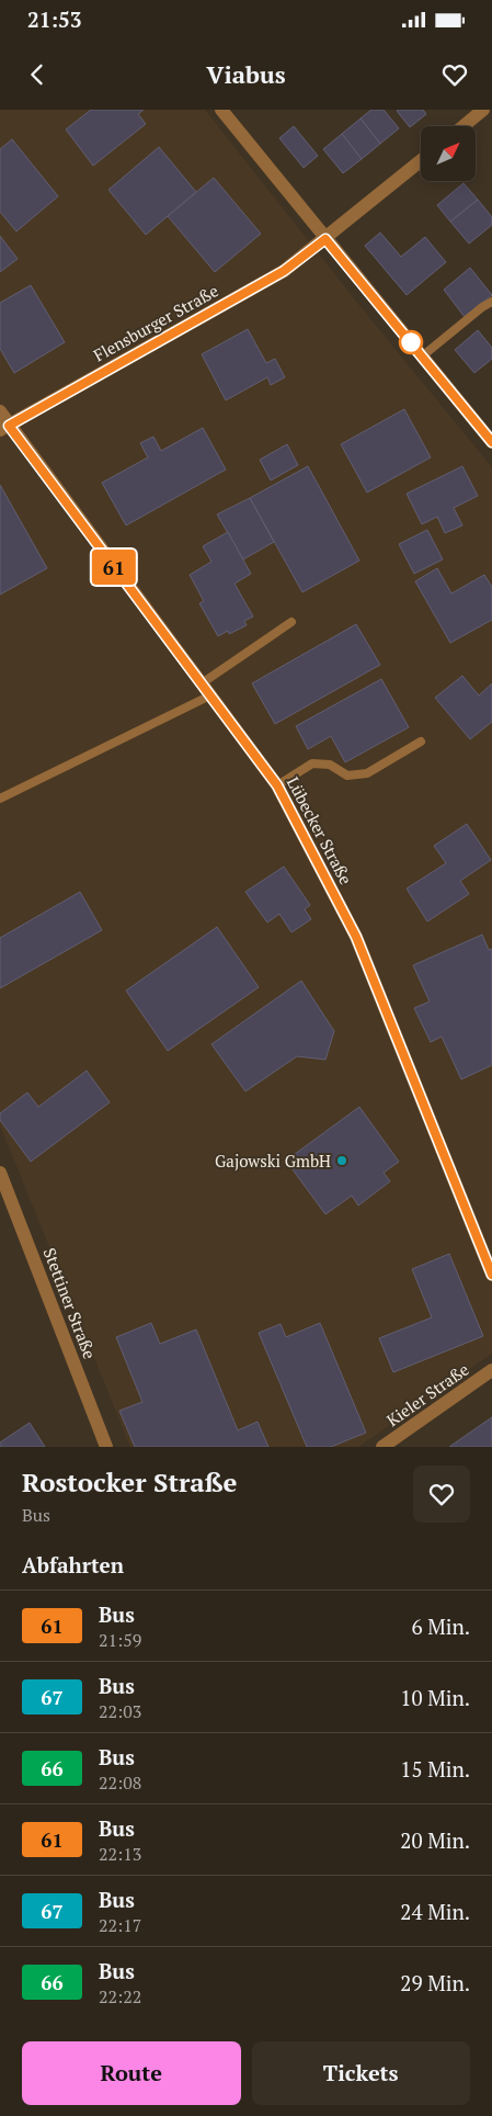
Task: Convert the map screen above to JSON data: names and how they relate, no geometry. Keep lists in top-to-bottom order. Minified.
{"streets":{"street":["Flensburger Straße","Lübecker Straße","Stettiner Straße","Kieler Straße"]},"crossings":[["Flensburger Straße","Lübecker Straße"]],"places":["Gajowski GmbH"],"lines":["bus line 61"],"north":"top right","page":{"status":"21:53","header":"Viabus","on_map":"61","heading":[["Rostocker Straße","Bus"],"Abfahrten"],"list":[{"mark":"61","name":"Bus","note":"21:59","value":"6 Min."},{"mark":"67","name":"Bus","note":"22:03","value":"10 Min."},{"mark":"66","name":"Bus","note":"22:08","value":"15 Min."},{"mark":"61","name":"Bus","note":"22:13","value":"20 Min."},{"mark":"67","name":"Bus","note":"22:17","value":"24 Min."},{"mark":"66","name":"Bus","note":"22:22","value":"29 Min."}],"buttons":["Route","Tickets"]}}
